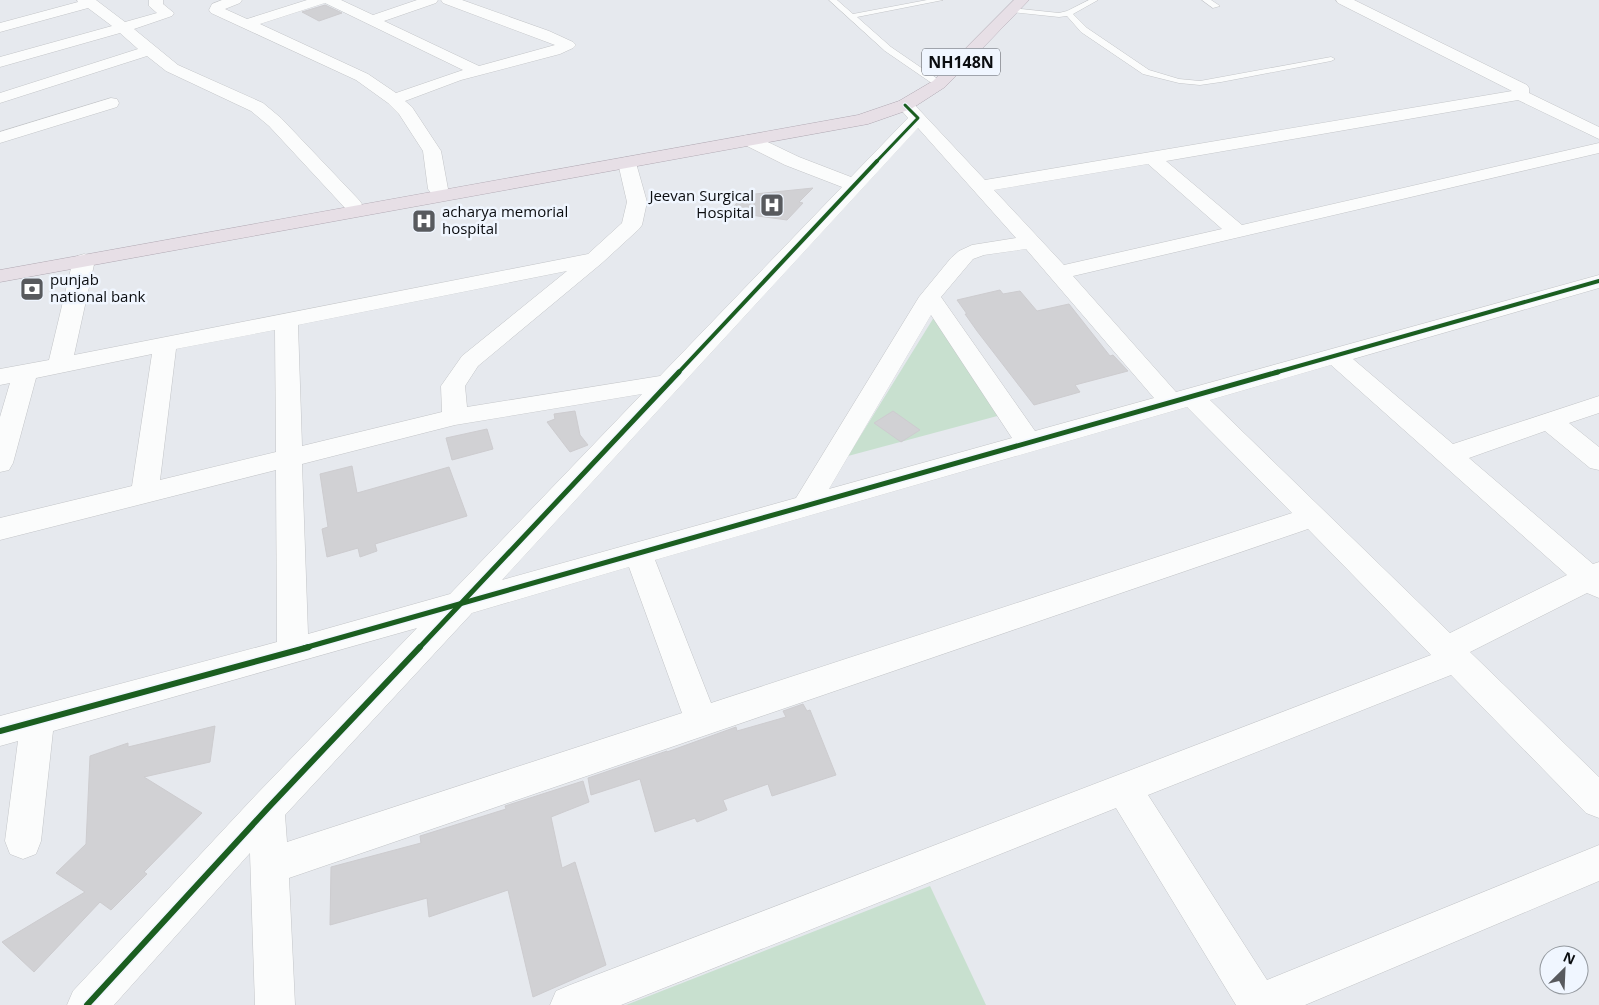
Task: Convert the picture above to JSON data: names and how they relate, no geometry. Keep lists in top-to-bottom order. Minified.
{"streets":{"highway":["NH148N"]},"places":{"hospital":["Jeevan Surgical Hospital","acharya memorial hospital"],"bank":["punjab national bank"]},"north":"top right"}
